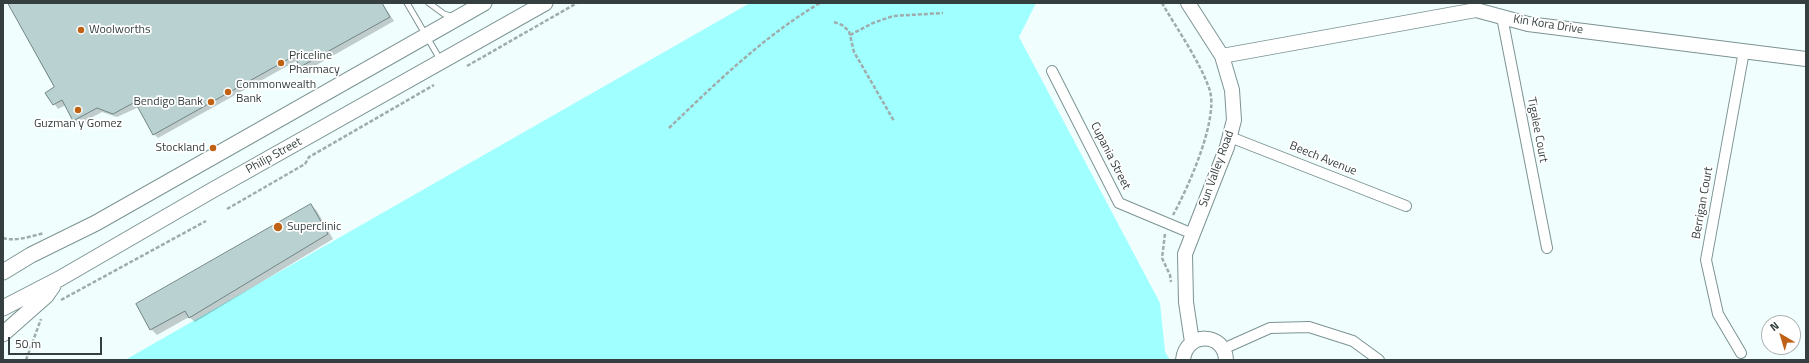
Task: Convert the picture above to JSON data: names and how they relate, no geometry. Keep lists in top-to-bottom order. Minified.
{"streets":{"main road":["Philip Street"],"street":["Kin Kora Drive","Tigalee Court","Cupania Street","Beech Avenue","Sun Valley Road","Berrigan Court"]},"crossings":[["Kin Kora Drive","Tigalee Court"],["Kin Kora Drive","Sun Valley Road"],["Kin Kora Drive","Berrigan Court"],["Cupania Street","Sun Valley Road"],["Beech Avenue","Sun Valley Road"]],"places":["Woolworths","Priceline Pharmacy","Commonwealth Bank","Bendigo Bank","Guzman y Gomez","Stockland","Superclinic"],"scale_bar":"50 m","north":"top left"}
